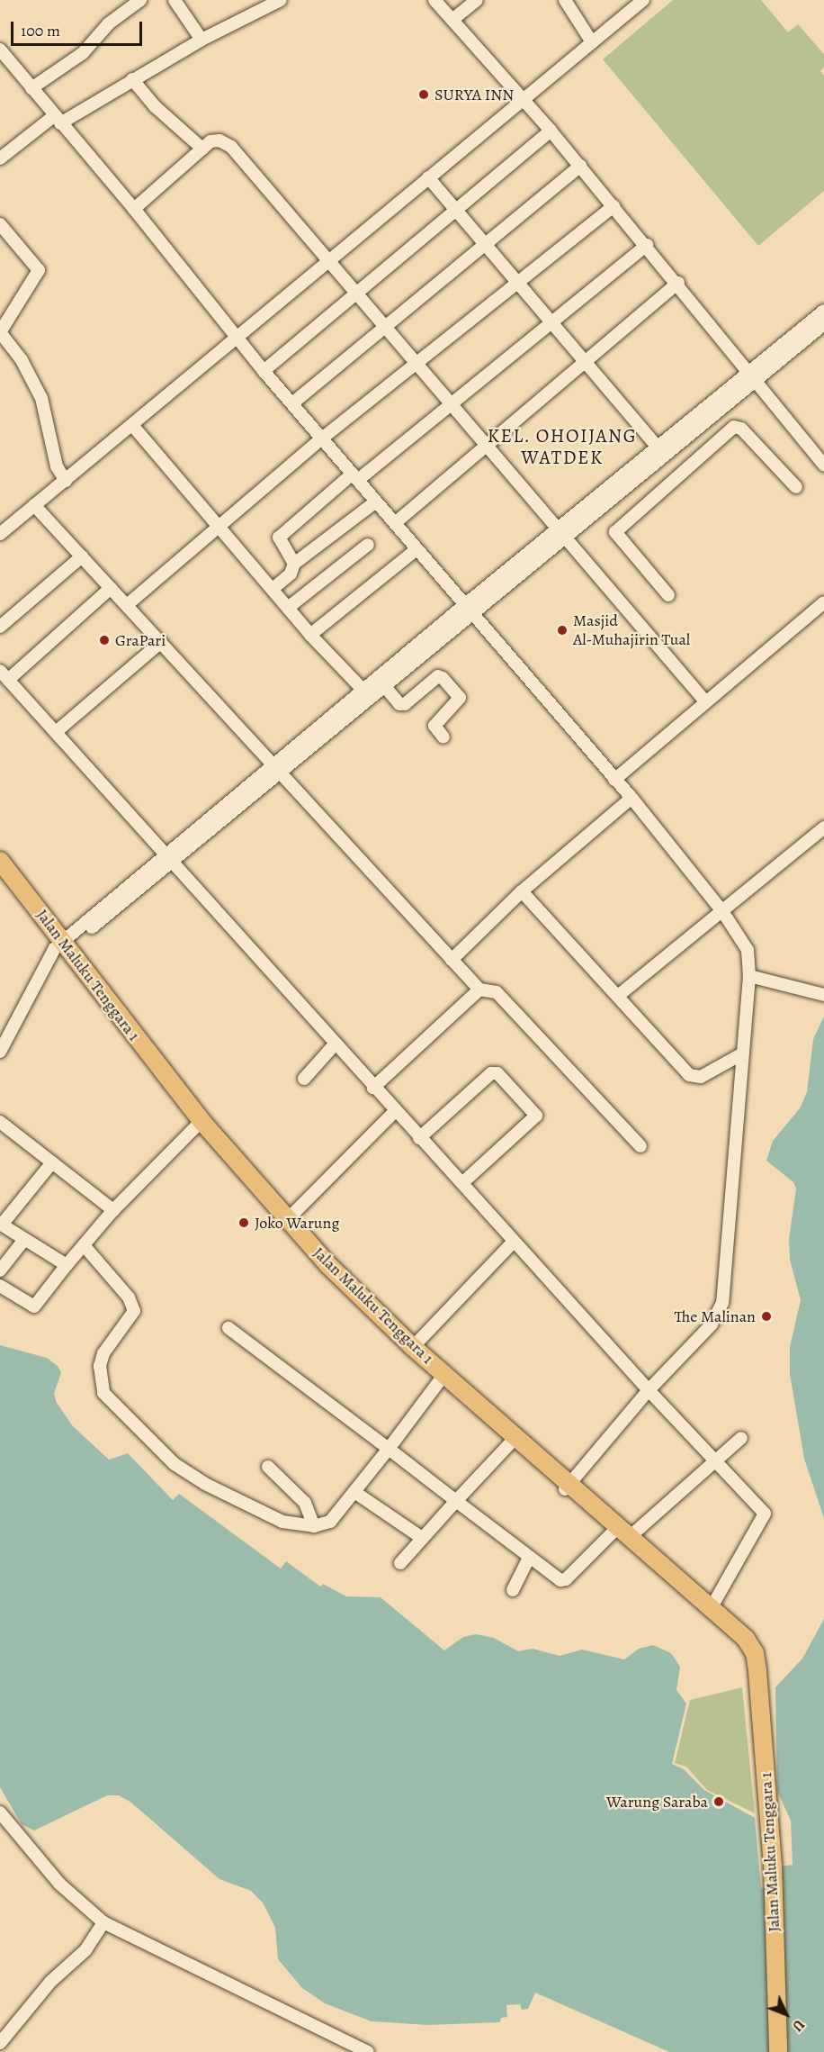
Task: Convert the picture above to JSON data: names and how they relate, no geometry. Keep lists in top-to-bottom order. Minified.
{"streets":{"highway":["Jalan Maluku Tenggara 1"]},"districts":["KEL. OHOIJANG WATDEK"],"places":["SURYA INN","Masjid Al-Muhajirin Tual","GraPari","Joko Warung","The Malinan","Warung Saraba"],"scale_bar":"100 m","north":"bottom right"}
